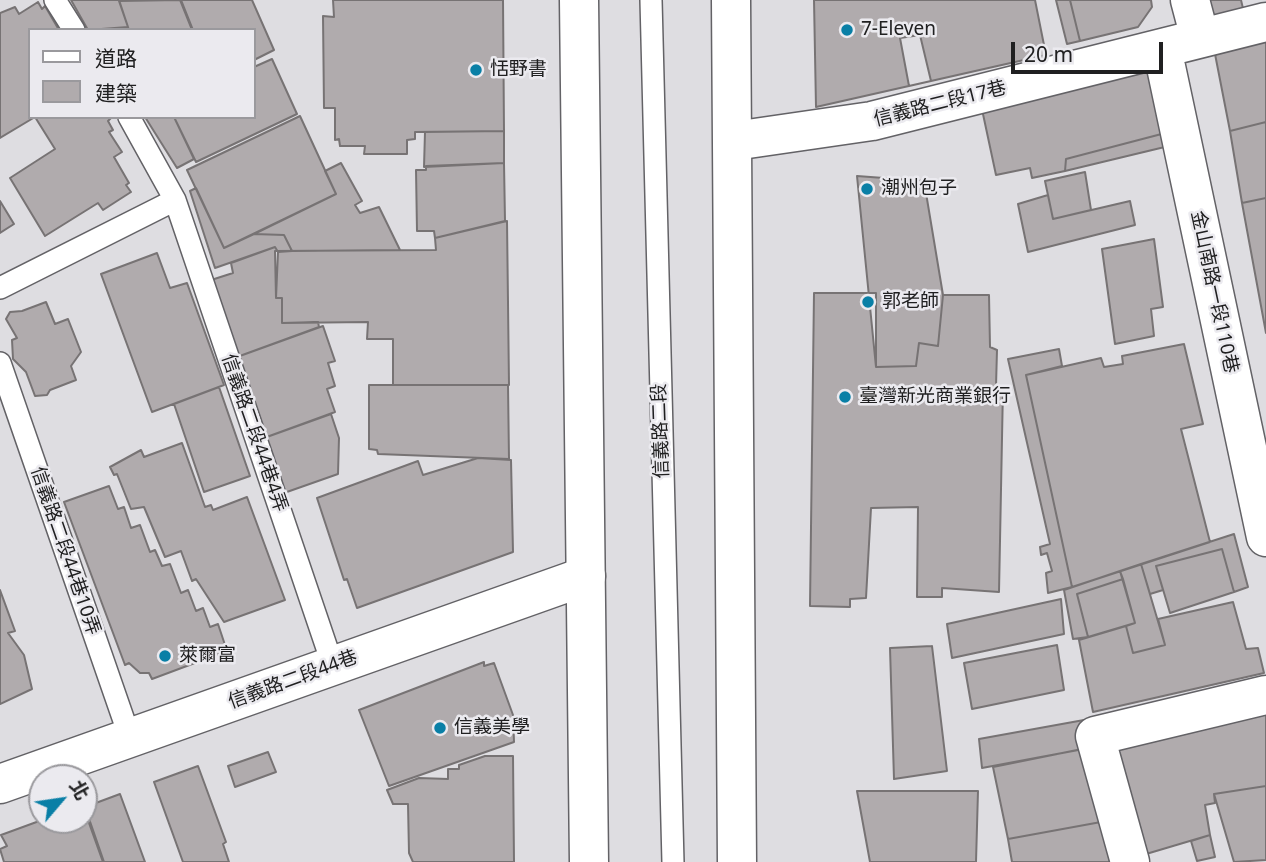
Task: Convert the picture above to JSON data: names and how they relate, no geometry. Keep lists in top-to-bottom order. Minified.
{"streets":{"street":["信義路二段17巷","金山南路一段110巷","信義路二段44巷"],"lane":["信義路二段","信義路二段44巷4弄","信義路二段44巷10弄"]},"crossings":[["信義路二段17巷","金山南路一段110巷"],["信義路二段44巷4弄","信義路二段44巷"],["信義路二段44巷10弄","信義路二段44巷"]],"places":["7-Eleven","恬野書","潮州包子","郭老師","臺灣新光商業銀行","萊爾富","信義美學"],"legend":["道路","建築"],"scale_bar":"20 m","north":"top right"}
